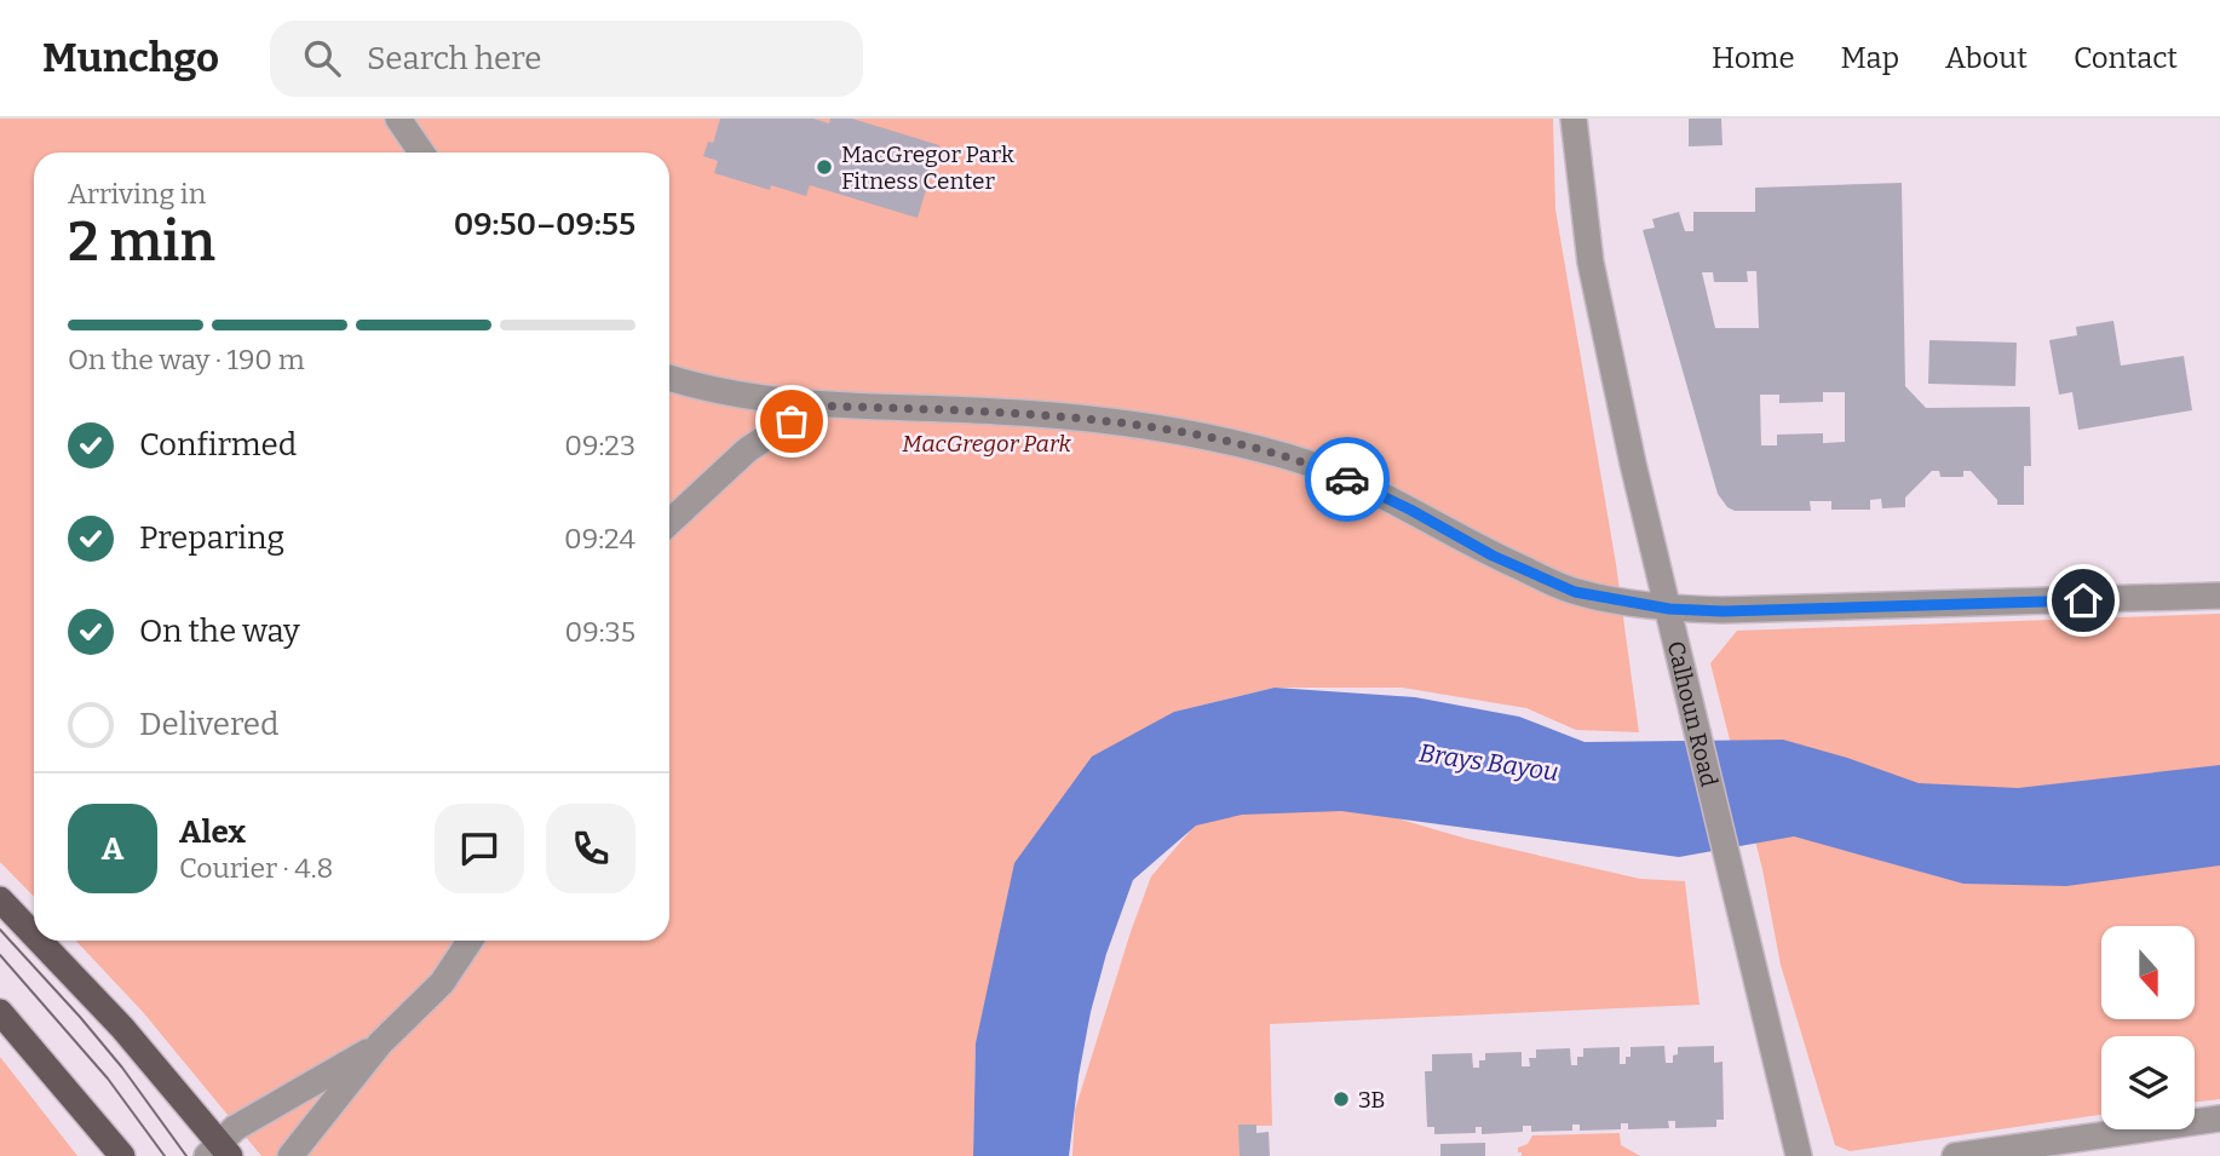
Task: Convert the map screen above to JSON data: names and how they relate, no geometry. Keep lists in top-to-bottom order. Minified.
{"streets":{"street":["Calhoun Road"]},"water":["Brays Bayou"],"parks":["MacGregor Park"],"places":["MacGregor Park Fitness Center","3B"],"north":"bottom","page":{"header":"Munchgo","search":"Search here","nav":["Home","Map","About","Contact"],"heading":["2 min","Arriving in","09:50–09:55"],"panel":["Alex","Courier · 4.8"],"bar":"On the way · 190 m","list":[["Confirmed","09:23"],["Preparing","09:24"],["On the way","09:35"],"Delivered"],"round":"A"}}
